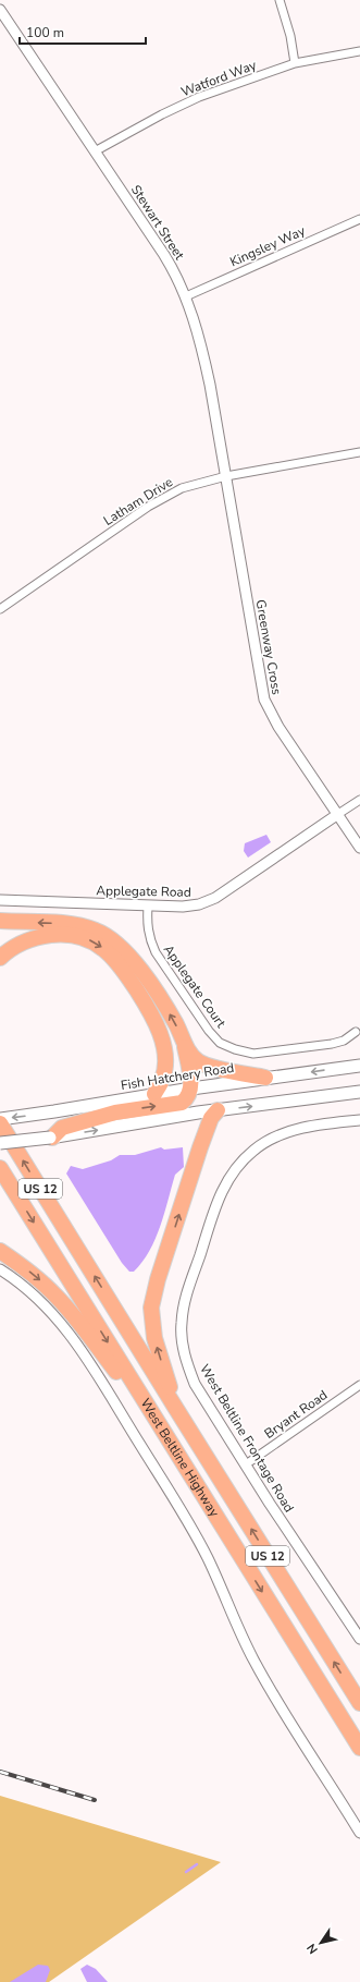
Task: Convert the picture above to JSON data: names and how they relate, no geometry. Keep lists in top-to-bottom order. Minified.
{"streets":{"highway":["US 12","West Beltline Highway"],"main road":["Fish Hatchery Road"],"street":["Watford Way","Stewart Street","Kingsley Way","Latham Drive","Greenway Cross","Applegate Road","Applegate Court","Bryant Road","West Beltline Frontage Road"]},"crossings":[["Watford Way","Stewart Street"],["Stewart Street","Kingsley Way"],["Stewart Street","Latham Drive"],["Stewart Street","Greenway Cross"],["Latham Drive","Greenway Cross"],["Greenway Cross","Applegate Road"],["Applegate Road","Applegate Court"],["Bryant Road","West Beltline Frontage Road"]],"scale_bar":"100 m","north":"bottom left"}
